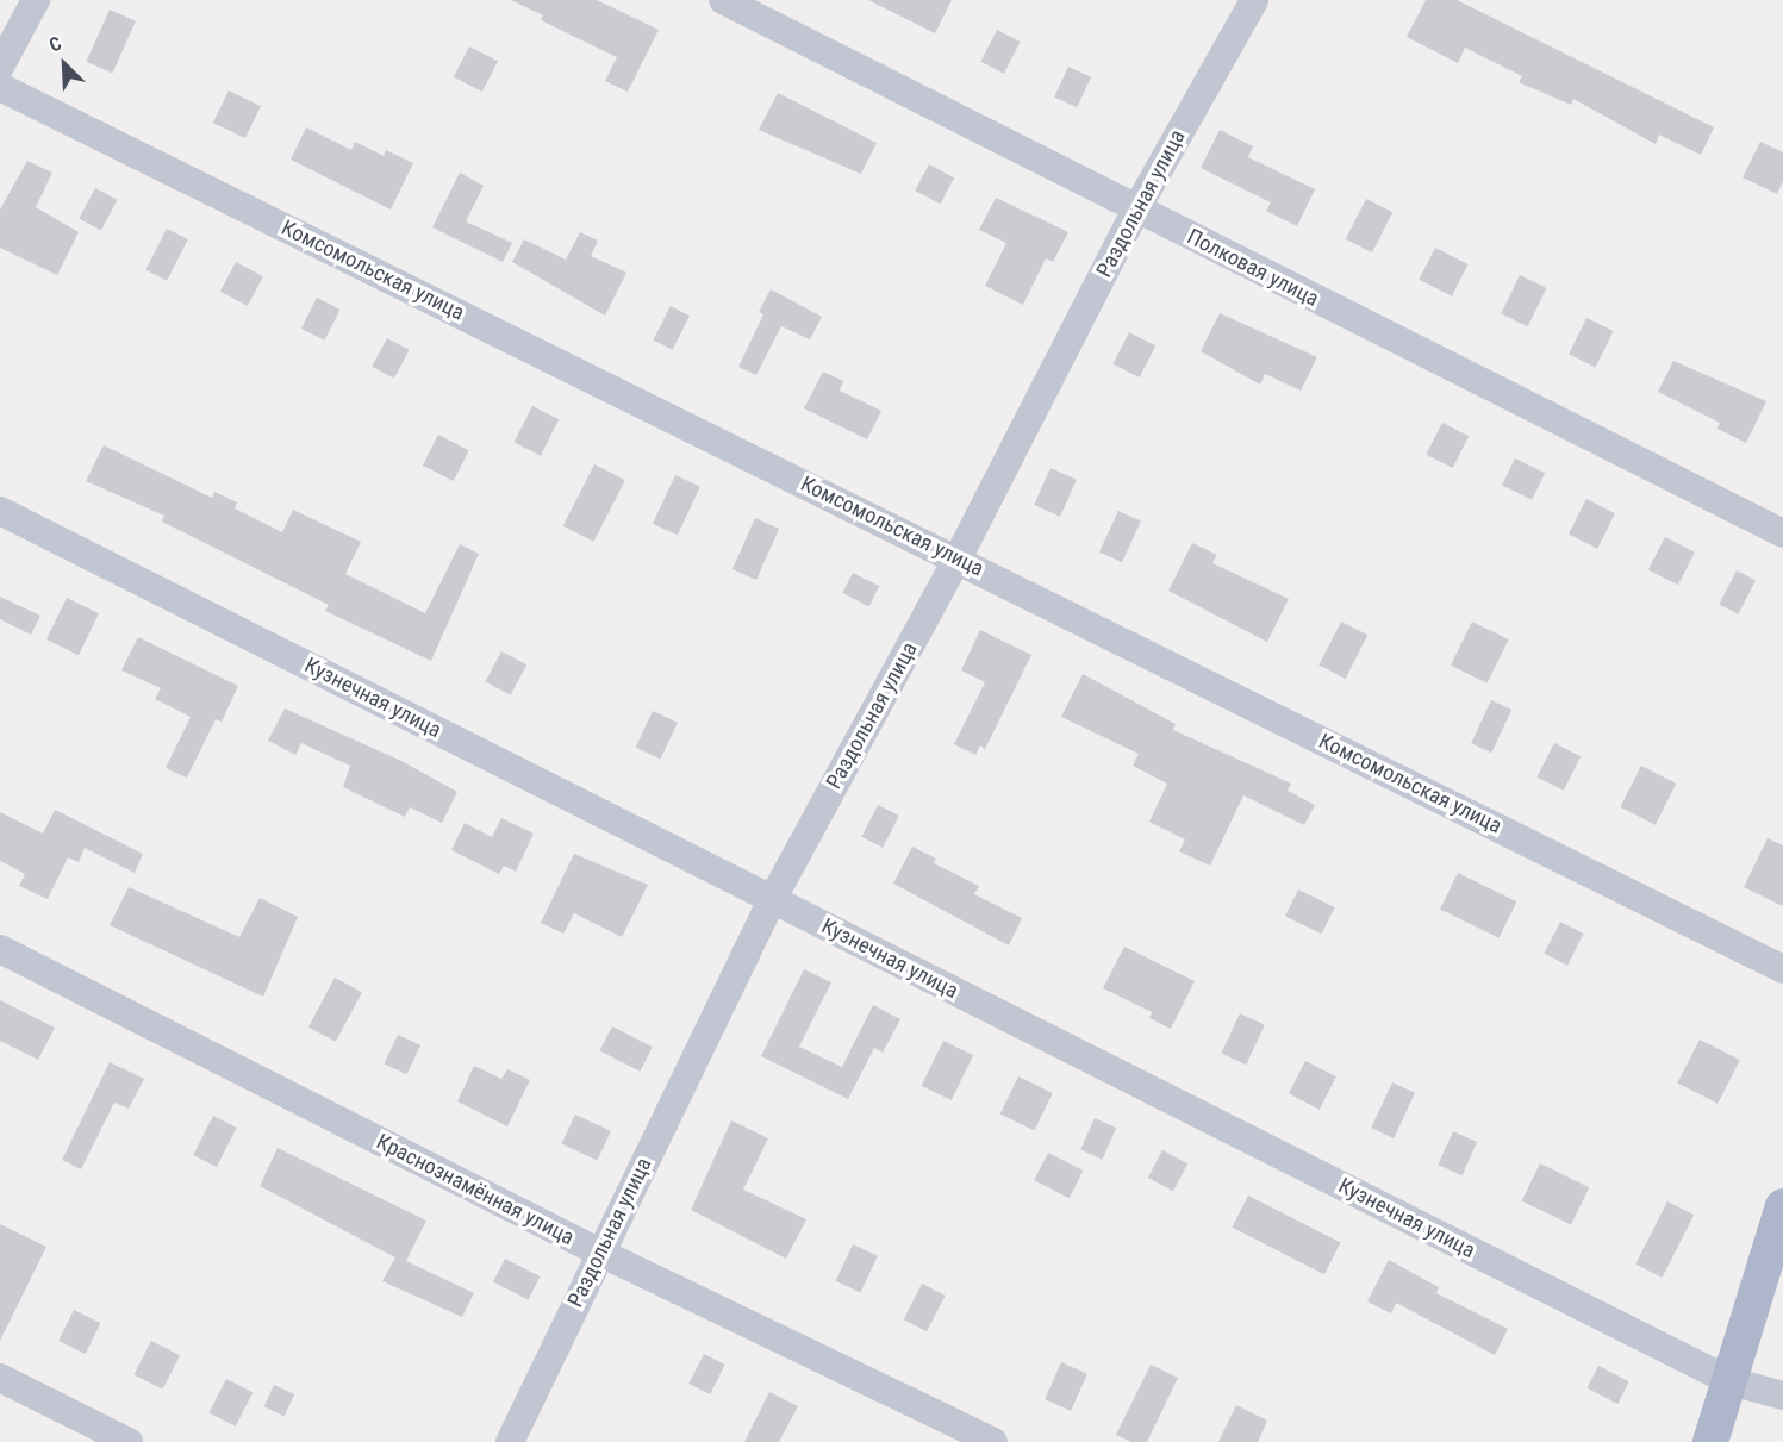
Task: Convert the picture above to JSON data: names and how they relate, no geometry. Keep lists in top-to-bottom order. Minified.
{"streets":{"street":["Раздольная улица","Полковая улица","Комсомольская улица","Кузнечная улица","Краснознамённая улица"]},"crossings":[["Раздольная улица","Полковая улица"],["Раздольная улица","Комсомольская улица"],["Раздольная улица","Кузнечная улица"],["Раздольная улица","Краснознамённая улица"]],"north":"top left"}
